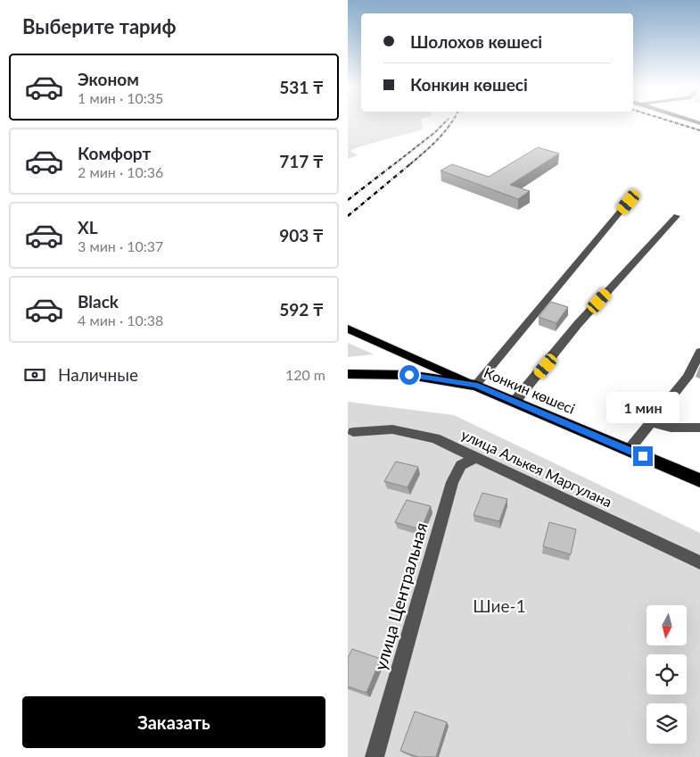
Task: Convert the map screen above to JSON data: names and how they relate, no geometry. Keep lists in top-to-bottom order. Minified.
{"streets":{"highway":["Конкин көшесі"],"street":["улица Алькея Маргулана","улица Центральная"]},"crossings":[["улица Алькея Маргулана","улица Центральная"]],"parks":["Шие-1"],"north":"bottom","page":{"heading":"Выберите тариф","banner":["Шолохов көшесі","Конкин көшесі"],"list":[{"name":"Эконом","note":"1 мин · 10:35","value":"531 ₸"},{"name":"Комфорт","note":"2 мин · 10:36","value":"717 ₸"},{"name":"XL","note":"3 мин · 10:37","value":"903 ₸"},{"name":"Black","note":"4 мин · 10:38","value":"592 ₸"}],"pay":["Наличные","120 m"],"bubble":"1 мин","buttons":"Заказать"}}
